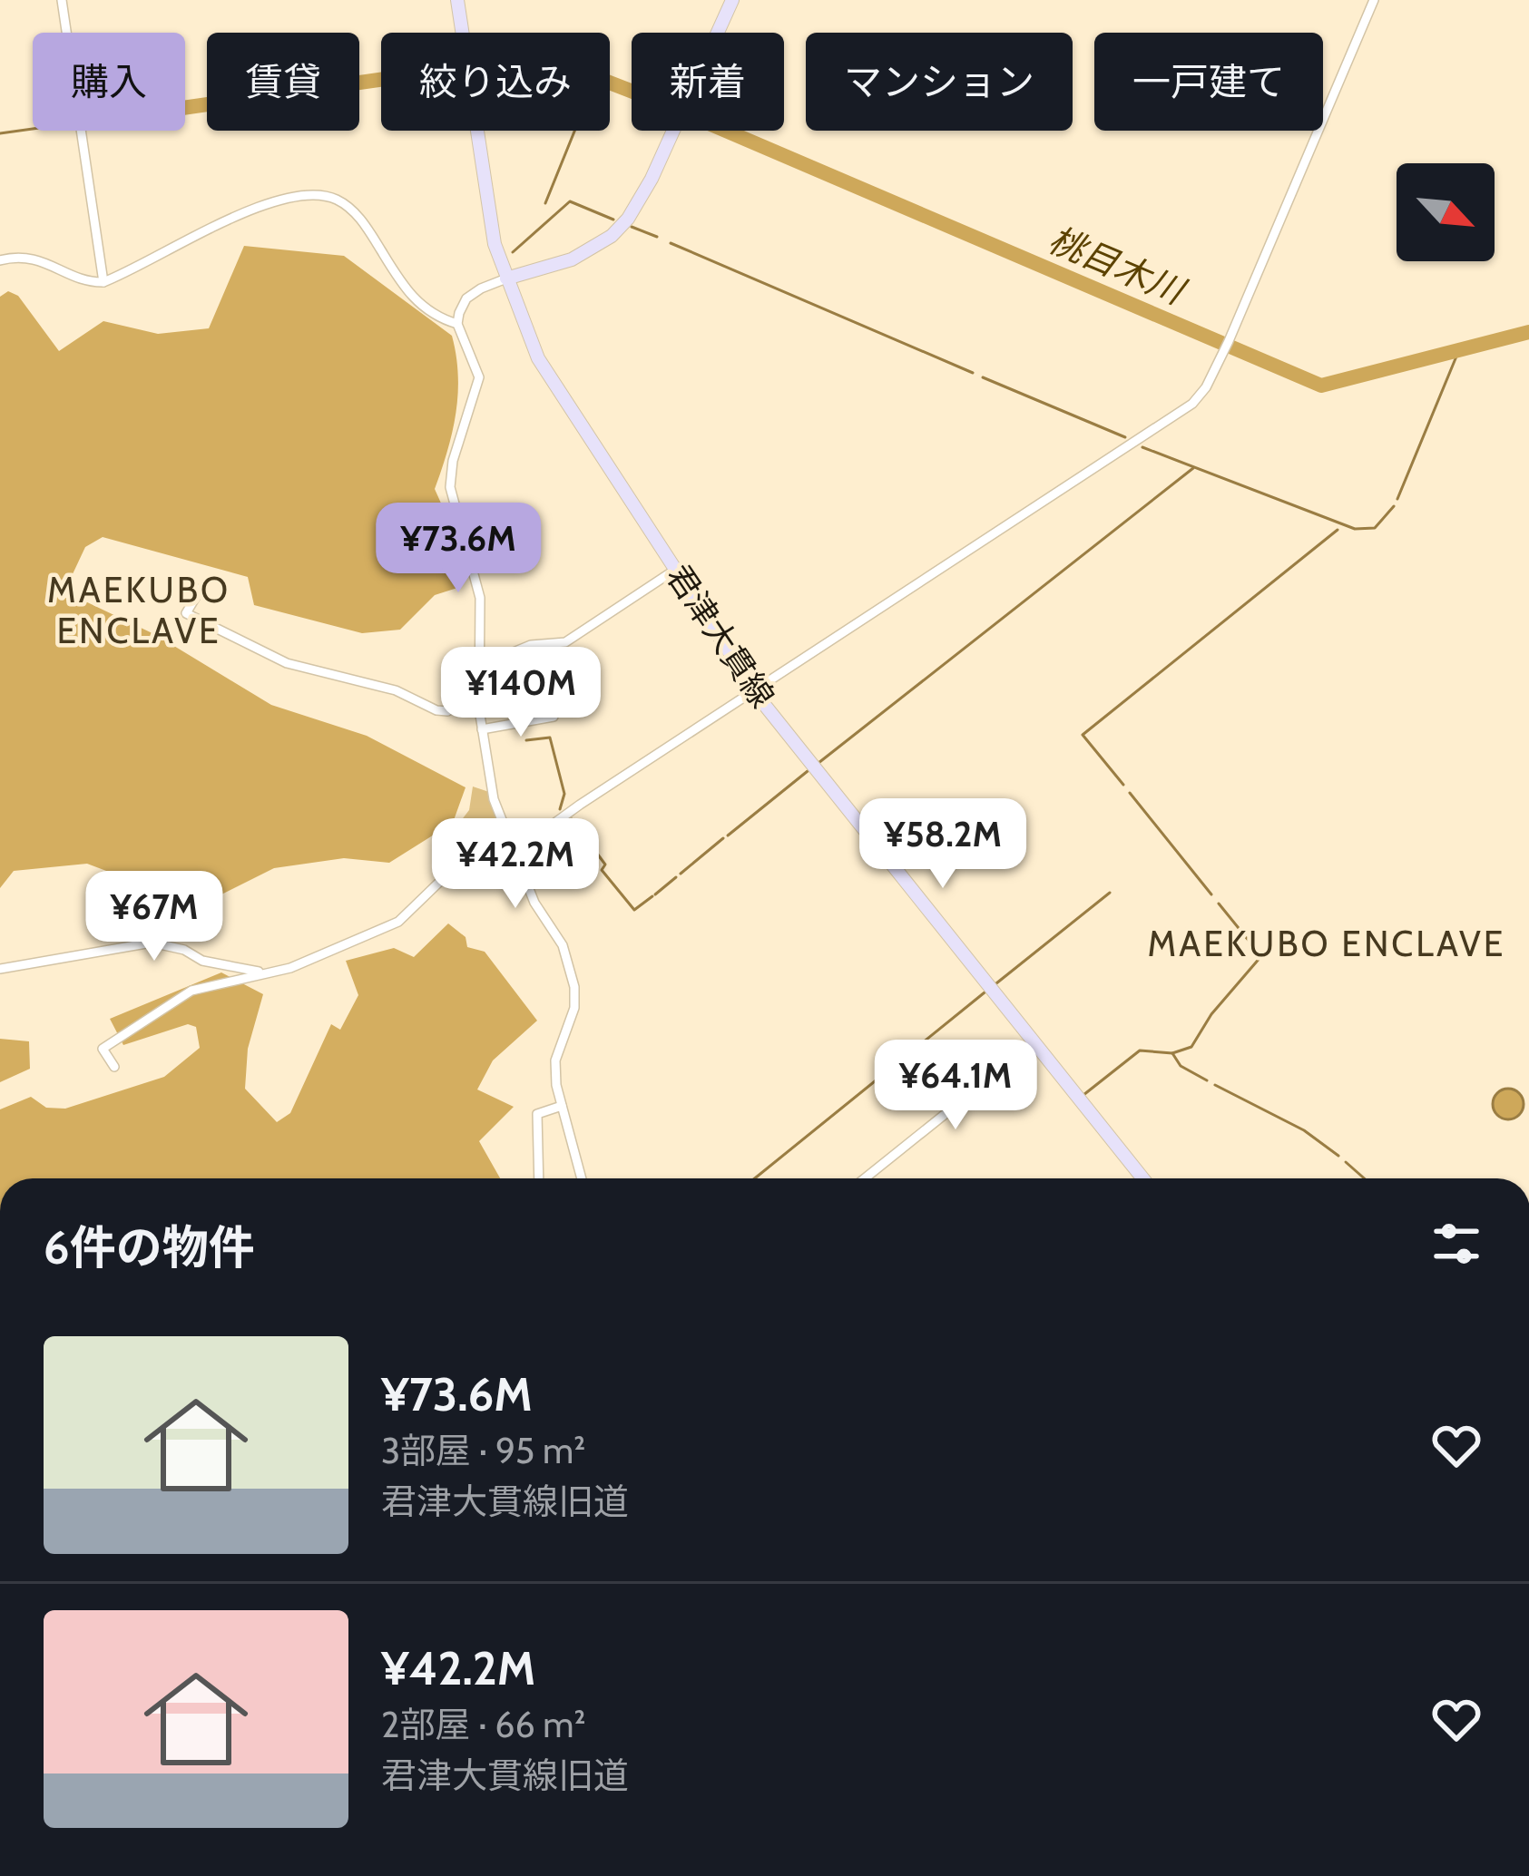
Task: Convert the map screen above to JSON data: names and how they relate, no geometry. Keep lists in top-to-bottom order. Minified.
{"streets":{"main road":["君津大貫線"]},"districts":["MAEKUBO ENCLAVE","MAEKUBO ENCLAVE"],"water":["桃目木川"],"north":"bottom right","page":{"chip":["購入","賃貸","絞り込み","新着","マンション","一戸建て"],"price":["¥73.6M","¥140M","¥58.2M","¥42.2M","¥67M","¥64.1M"],"heading":"6件の物件","list":[{"name":"¥73.6M","note":"3部屋 · 95 m² · 君津大貫線旧道"},{"name":"¥42.2M","note":"2部屋 · 66 m² · 君津大貫線旧道"}]}}
